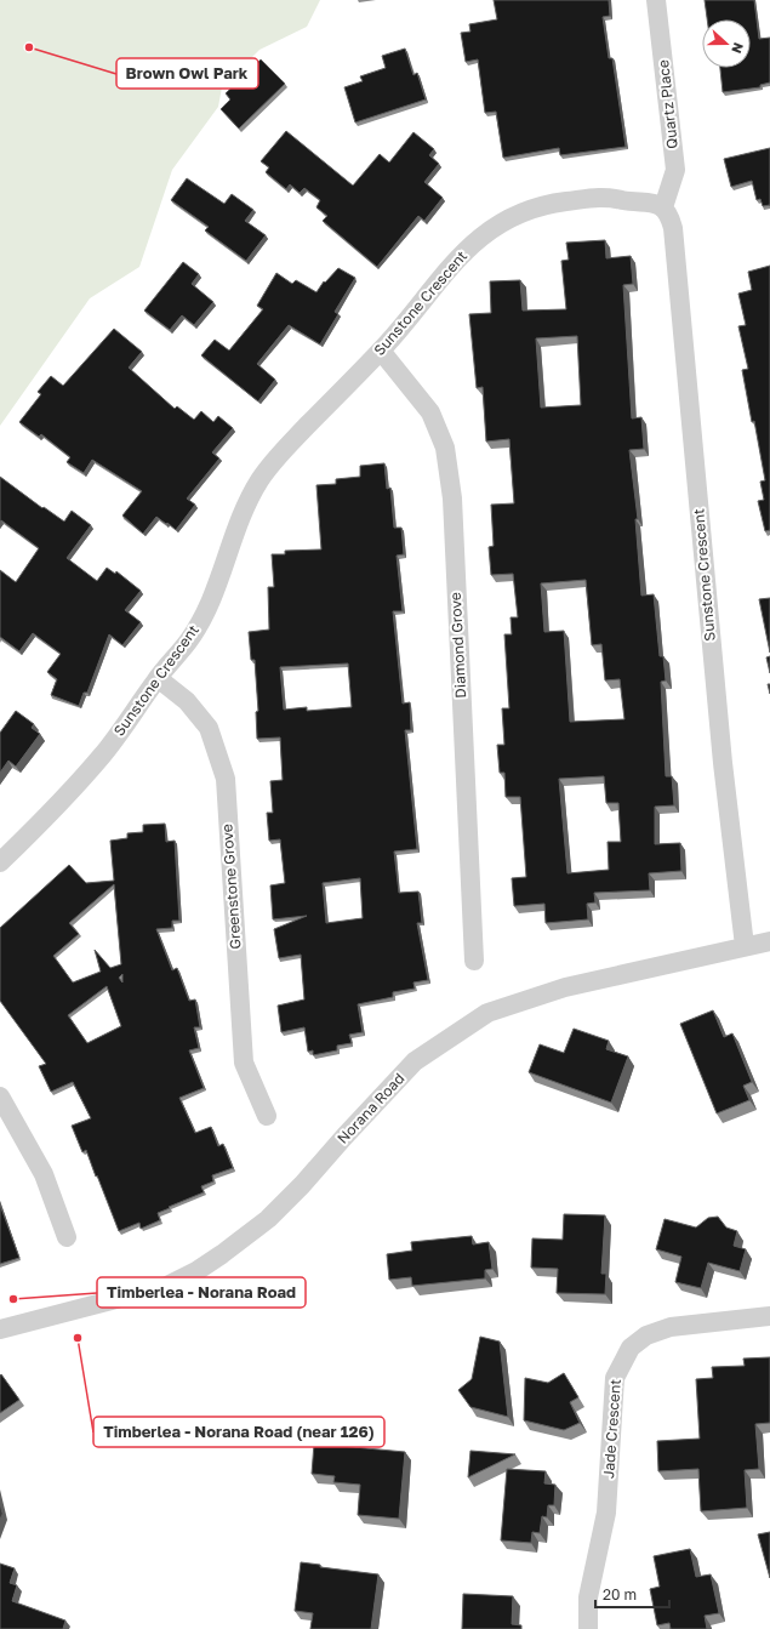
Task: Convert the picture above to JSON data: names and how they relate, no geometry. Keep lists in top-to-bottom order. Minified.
{"streets":{"street":["Quartz Place","Sunstone Crescent","Diamond Grove","Greenstone Grove","Norana Road","Jade Crescent"]},"crossings":[["Quartz Place","Sunstone Crescent"],["Sunstone Crescent","Diamond Grove"],["Sunstone Crescent","Greenstone Grove"],["Sunstone Crescent","Norana Road"]],"places":["Brown Owl Park","Timberlea - Norana Road","Timberlea - Norana Road (near 126)"],"scale_bar":"20 m","north":"right"}
